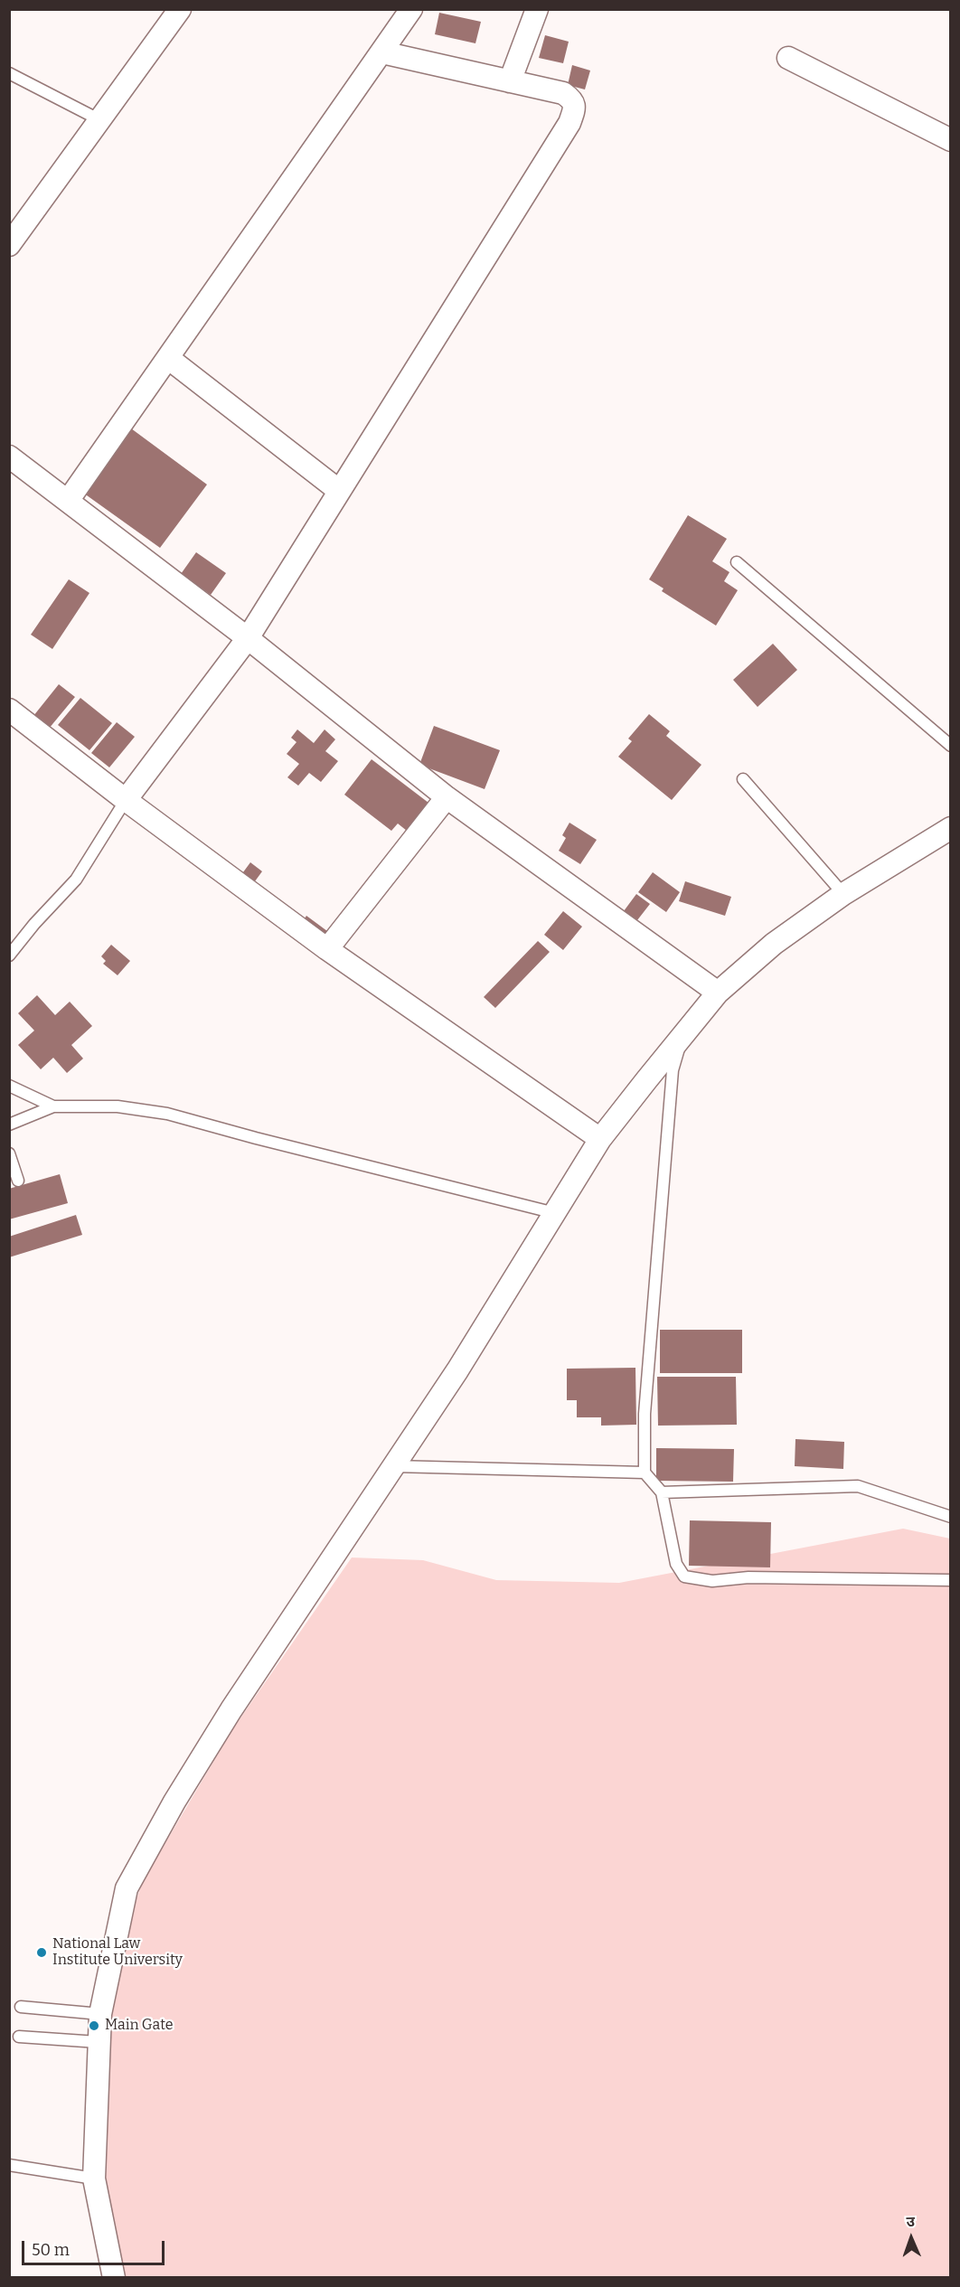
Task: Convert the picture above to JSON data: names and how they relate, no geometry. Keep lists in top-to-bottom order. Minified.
{"places":["National Law Institute University","Main Gate"],"scale_bar":"50 m","north":"top"}
